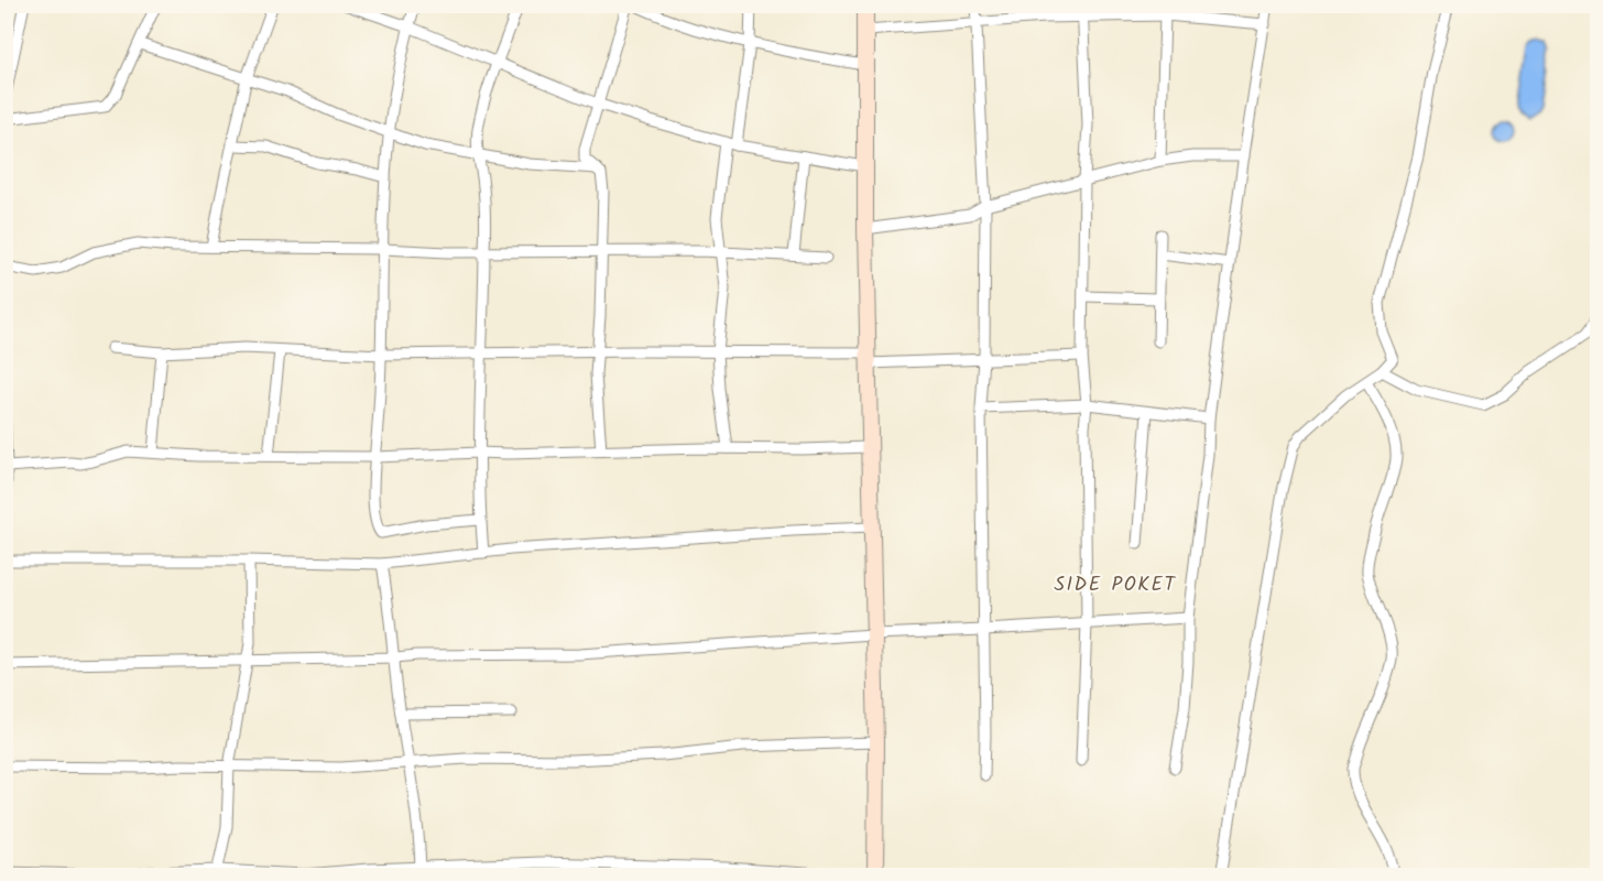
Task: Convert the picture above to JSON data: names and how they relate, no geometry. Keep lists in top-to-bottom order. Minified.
{"districts":["SIDE POKET"]}
